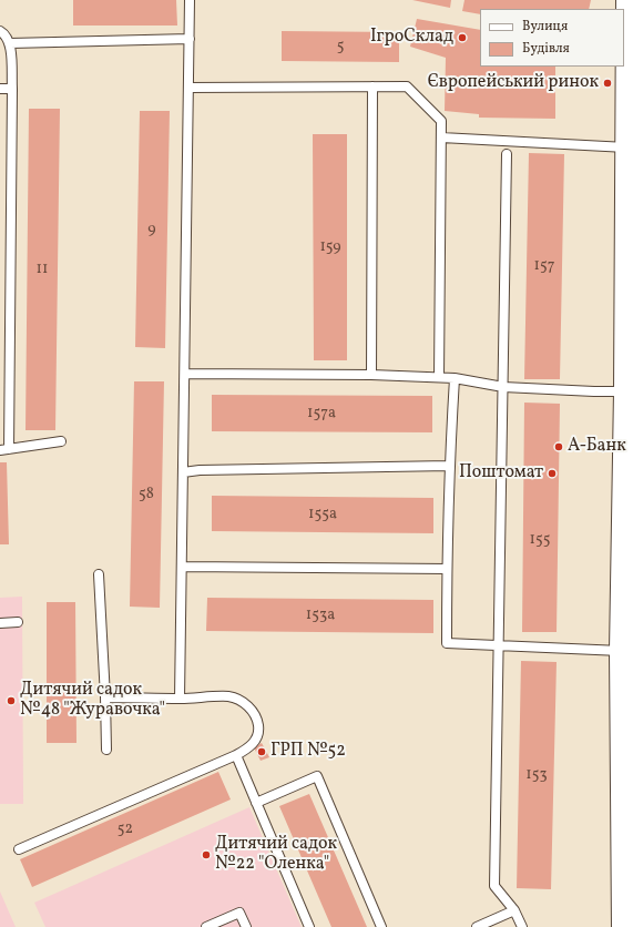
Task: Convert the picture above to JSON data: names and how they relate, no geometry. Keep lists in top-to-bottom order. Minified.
{"places":["ІгроСклад","Європейський ринок","А-Банк","Поштомат","Дитячий садок №48 \"Журавочка\"","ГРП №52","Дитячий садок №22 \"Оленка\""],"house_numbers":["5","9","159","157","11","157а","58","155а","155","153а","153","52"],"legend":["Вулиця","Будівля"]}
